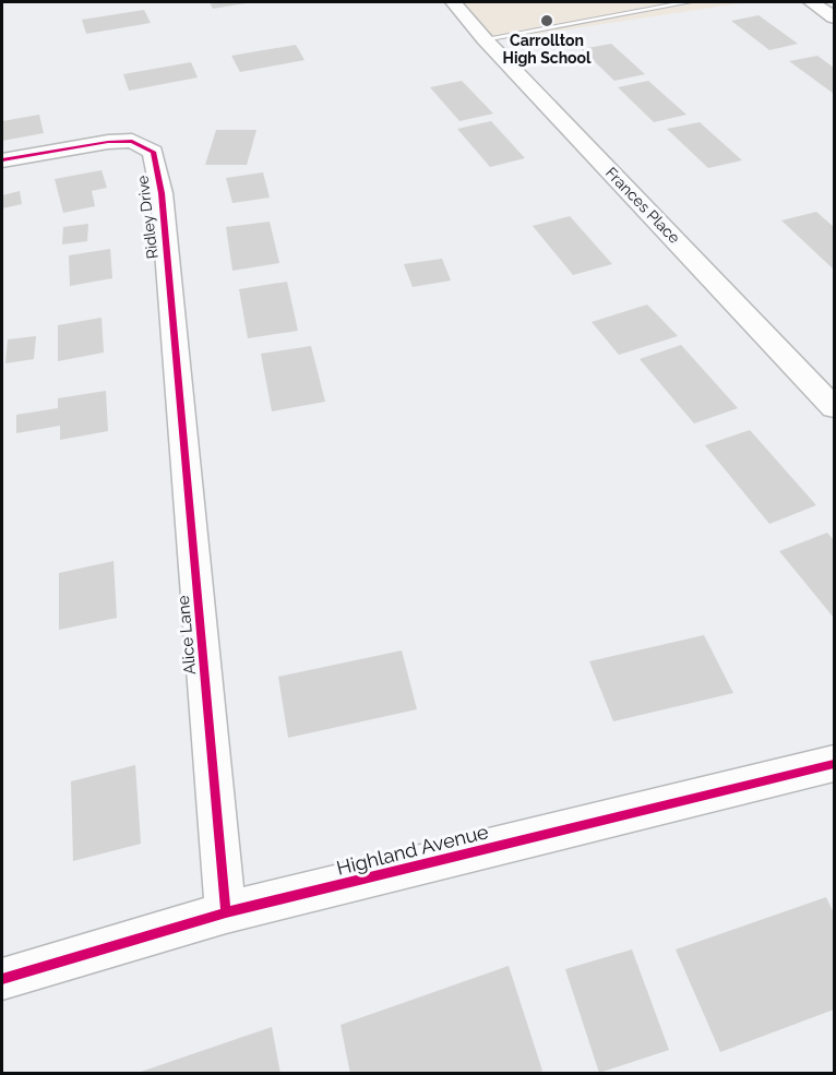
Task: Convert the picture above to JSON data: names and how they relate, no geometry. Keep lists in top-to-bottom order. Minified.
{"streets":{"street":["Frances Place","Ridley Drive","Alice Lane","Highland Avenue"]},"crossings":[["Ridley Drive","Alice Lane"],["Alice Lane","Highland Avenue"]],"places":["Carrollton High School"]}
